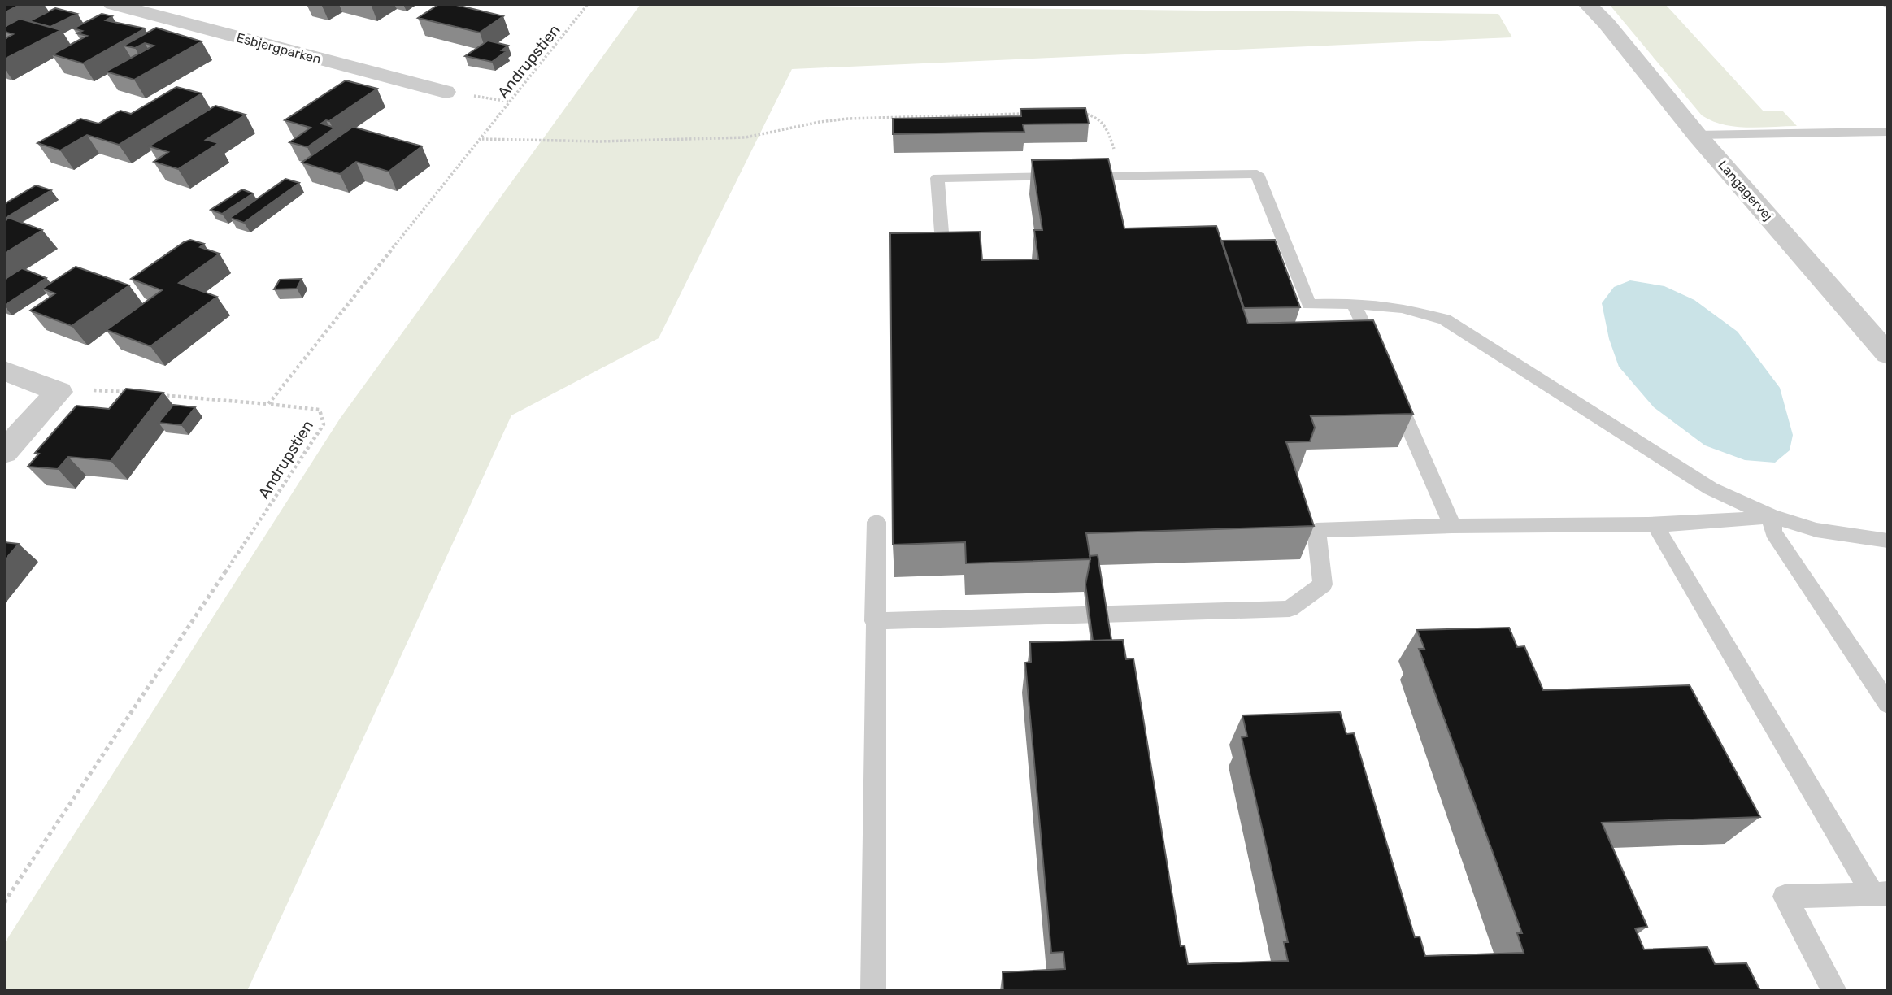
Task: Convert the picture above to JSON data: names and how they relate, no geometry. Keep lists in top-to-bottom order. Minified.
{"streets":{"street":["Esbjergparken","Langagervej"],"path":["Andrupstien"]}}
